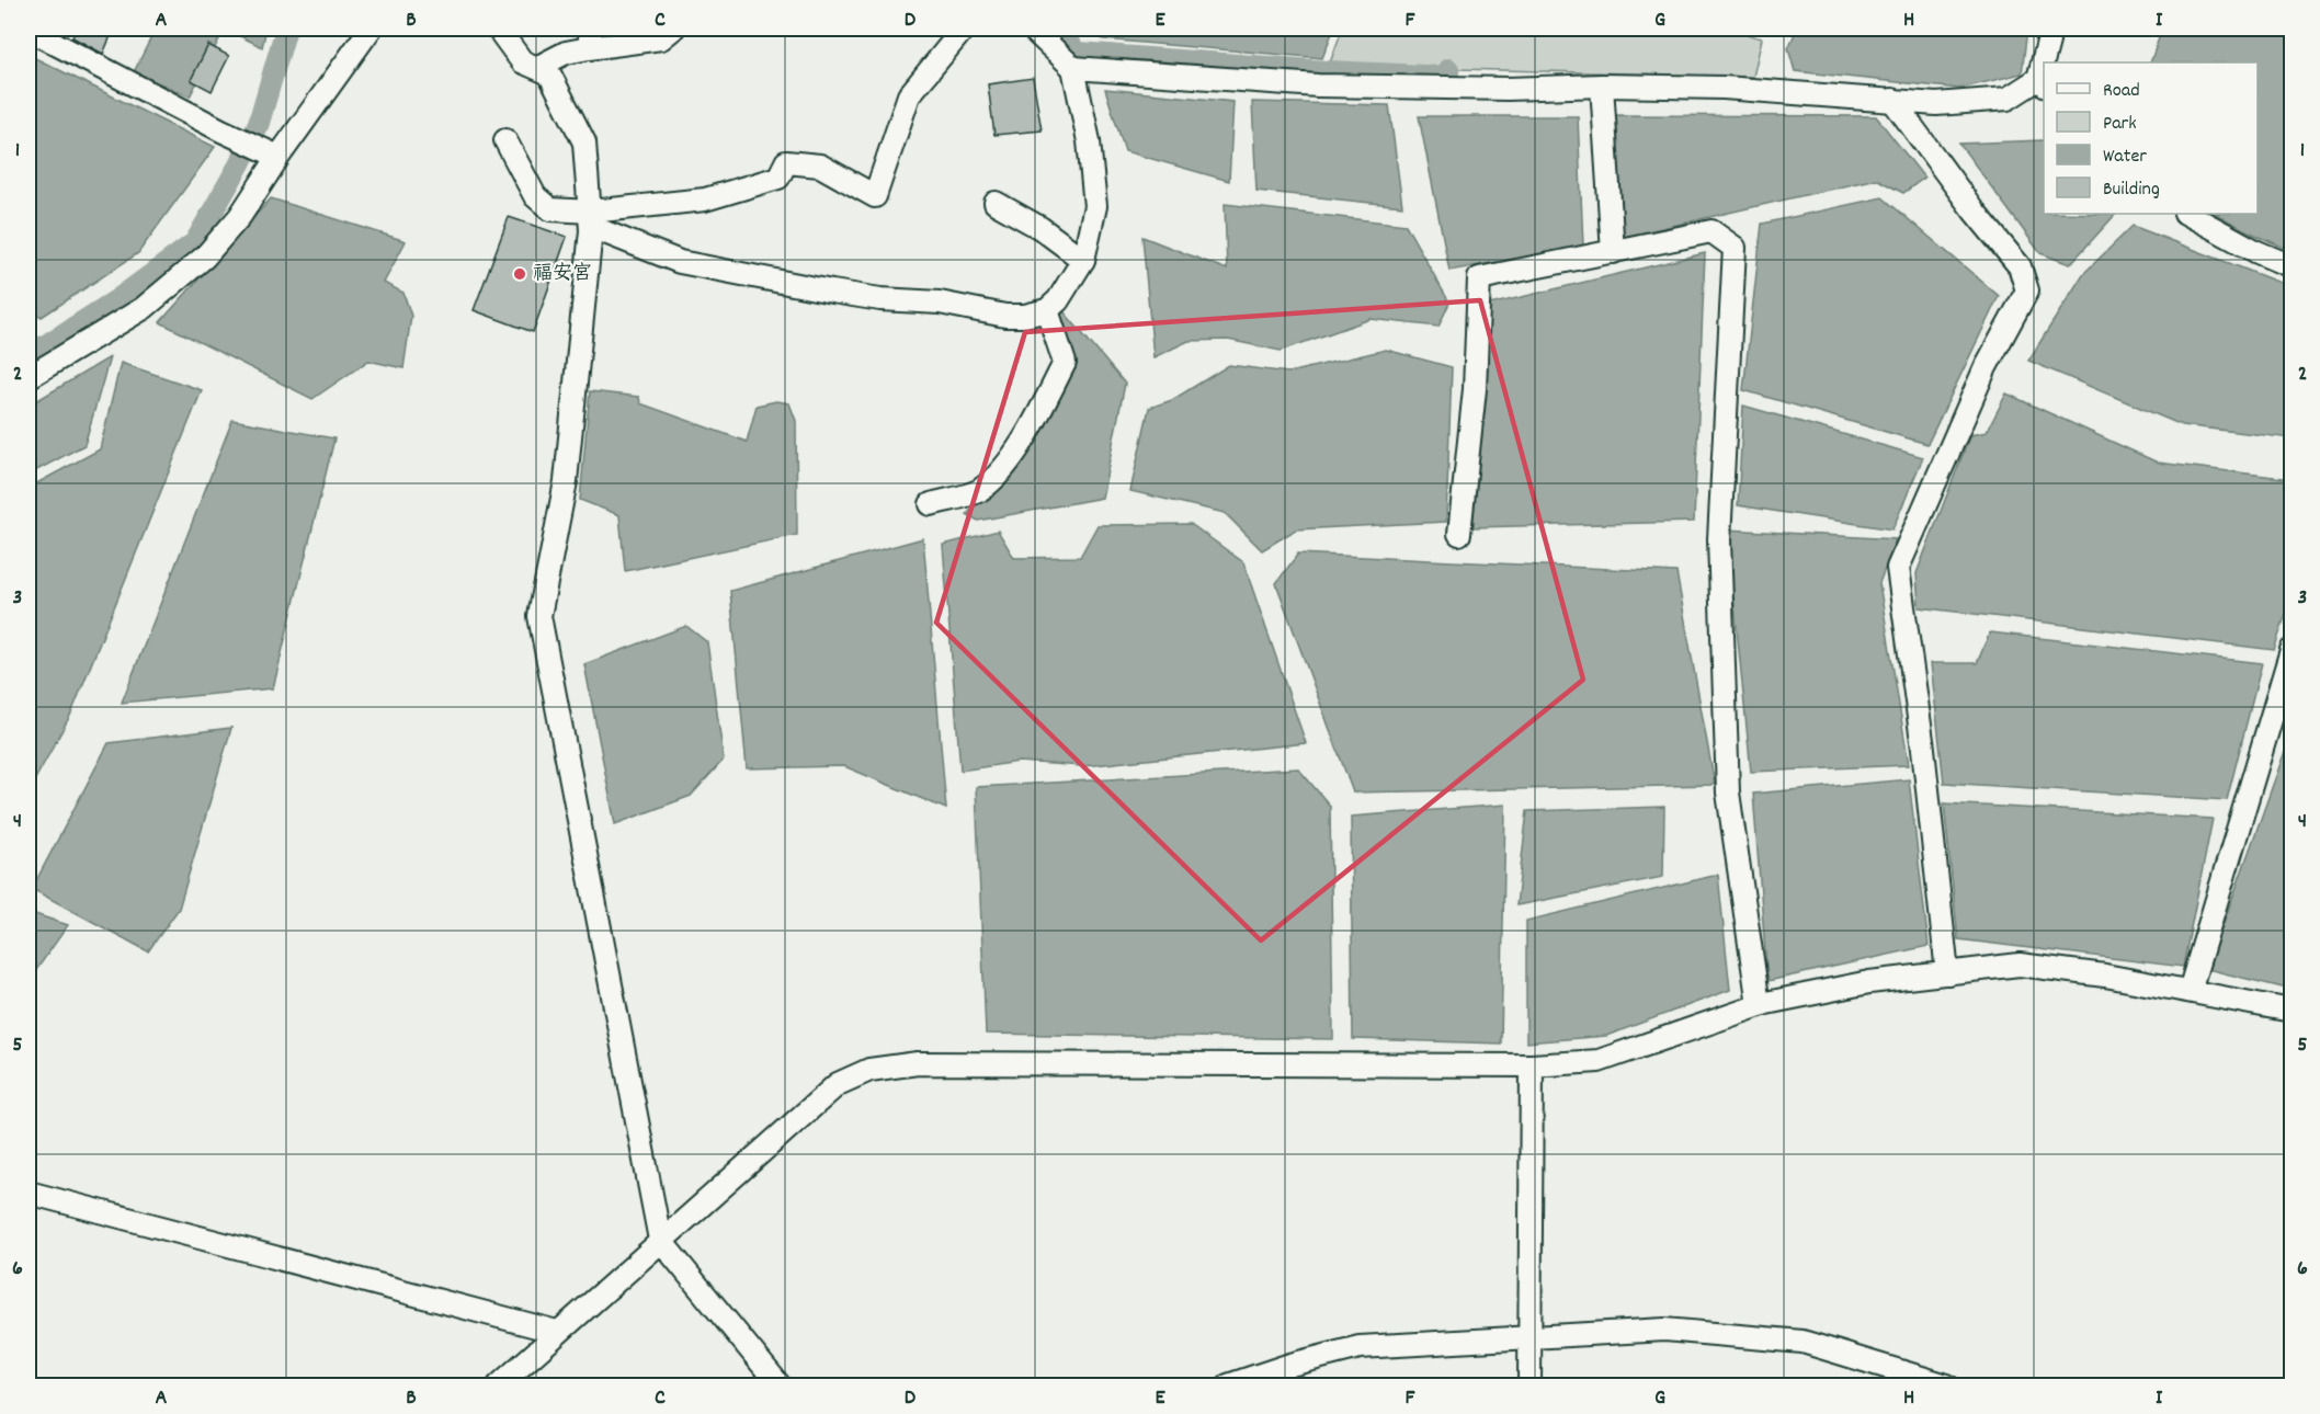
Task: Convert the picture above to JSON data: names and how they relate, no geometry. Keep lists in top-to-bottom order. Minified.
{"places":["福安宮"],"legend":["Road","Park","Water","Building"],"grid":{"columns":["A","B","C","D","E","F","G","H","I"],"rows":["1","2","3","4","5","6"]}}
